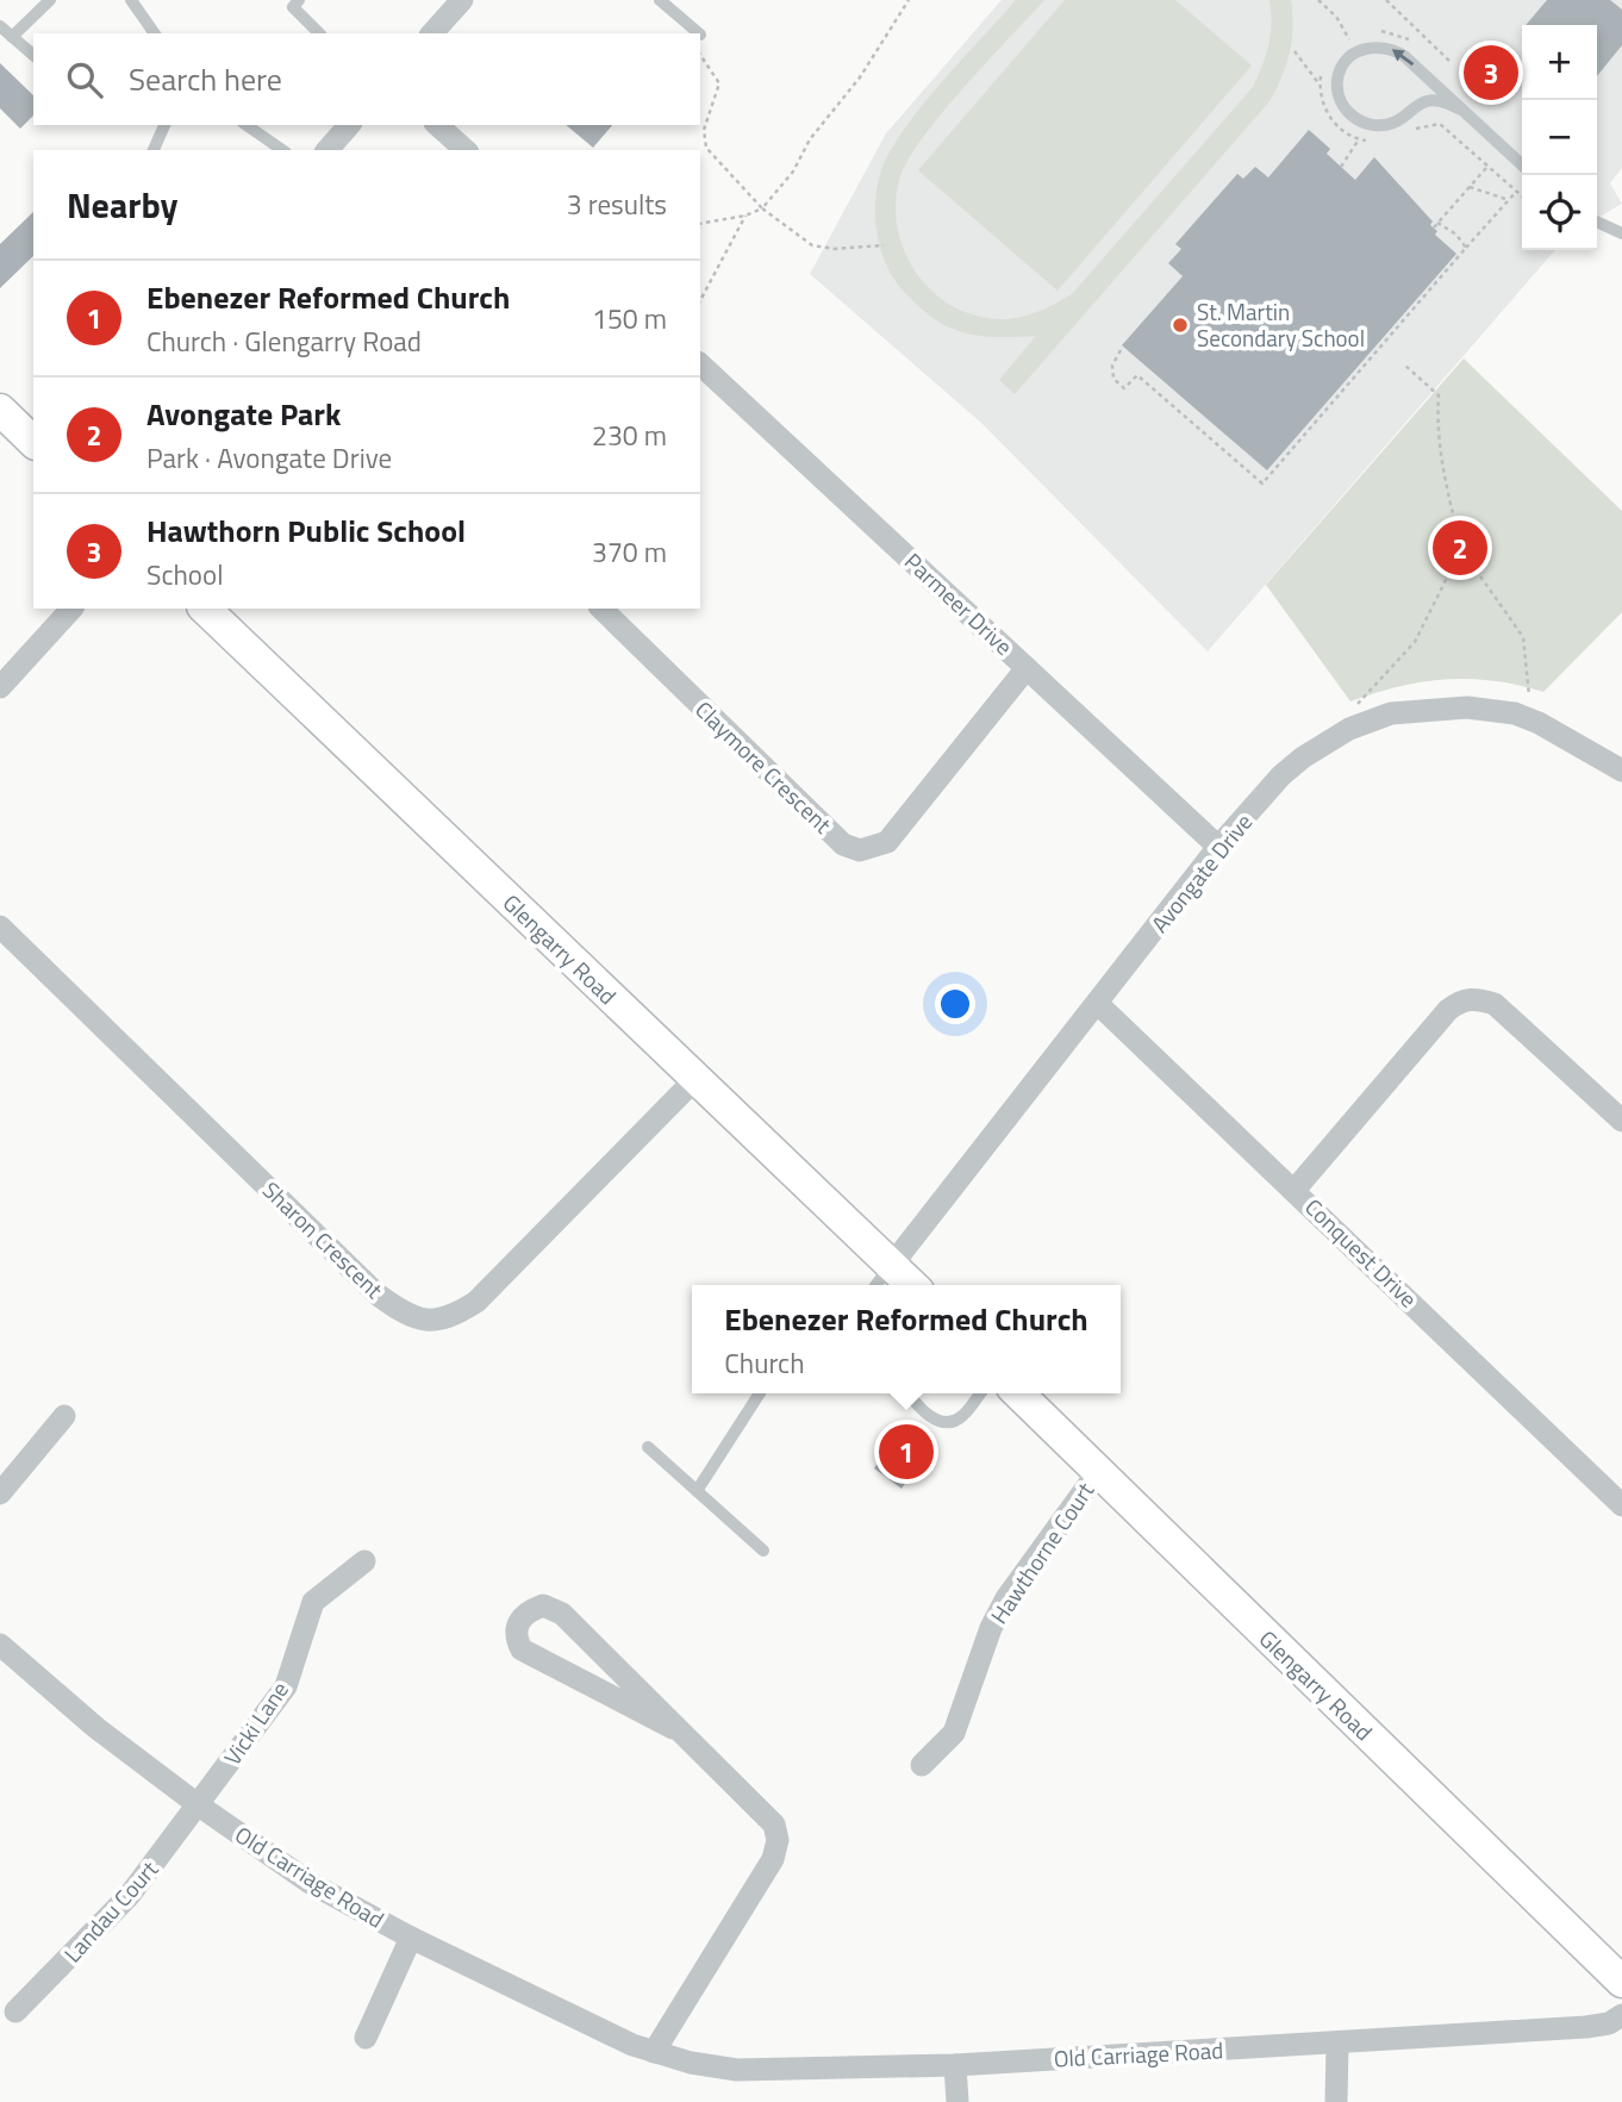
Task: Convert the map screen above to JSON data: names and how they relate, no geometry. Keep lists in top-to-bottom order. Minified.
{"streets":{"street":["Parmeer Drive","Claymore Crescent","Avongate Drive","Glengarry Road","Sharon Crescent","Conquest Drive","Hawthorne Court","Vicki Lane","Old Carriage Road","Landau Court"]},"crossings":[["Parmeer Drive","Claymore Crescent"],["Parmeer Drive","Avongate Drive"],["Avongate Drive","Glengarry Road"],["Avongate Drive","Conquest Drive"],["Glengarry Road","Sharon Crescent"],["Glengarry Road","Hawthorne Court"],["Vicki Lane","Old Carriage Road"],["Vicki Lane","Landau Court"],["Old Carriage Road","Landau Court"]],"places":["St. Martin Secondary School"],"page":{"map_buttons":["+","−"],"search":"Search here","pins":["3","2","1"],"heading":["Nearby","3 results"],"list":[{"mark":"1","name":"Ebenezer Reformed Church","note":"Church · Glengarry Road","value":"150 m"},{"mark":"2","name":"Avongate Park","note":"Park · Avongate Drive","value":"230 m"},{"mark":"3","name":"Hawthorn Public School","note":"School","value":"370 m"}],"popup":["Ebenezer Reformed Church","Church"]}}
